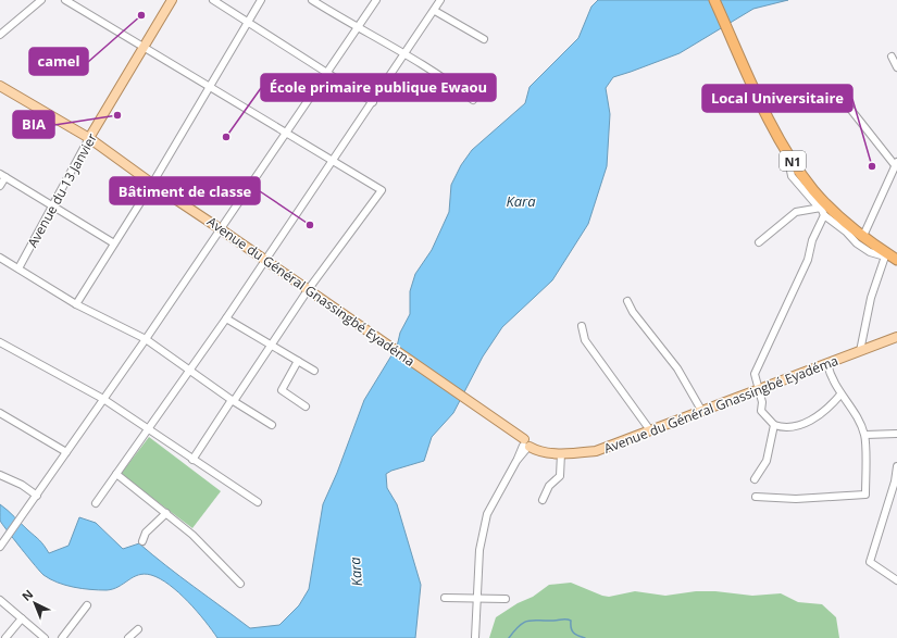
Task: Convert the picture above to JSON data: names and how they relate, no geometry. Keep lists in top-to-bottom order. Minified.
{"streets":{"highway":["N1"],"main road":["Avenue du 13 Janvier","Avenue du Général Gnassingbé Eyadéma"]},"crossings":[["Avenue du 13 Janvier","Avenue du Général Gnassingbé Eyadéma"]],"water":["Kara"],"places":["camel","BIA","École primaire publique Ewaou","Local Universitaire","Bâtiment de classe"],"north":"top left"}
